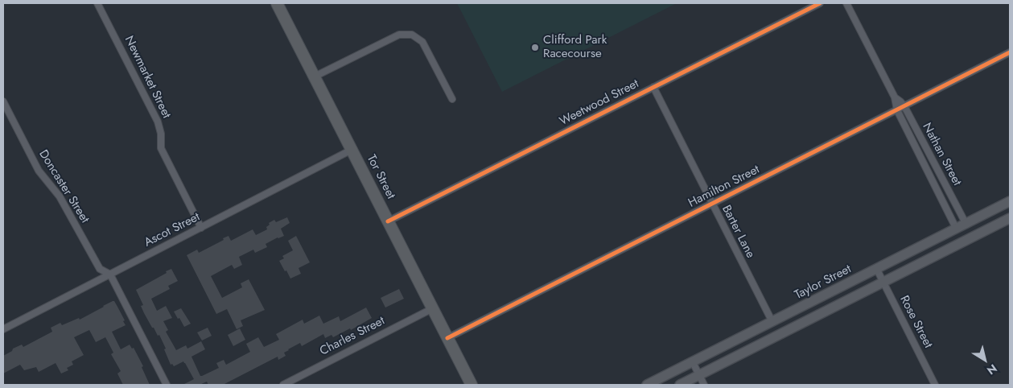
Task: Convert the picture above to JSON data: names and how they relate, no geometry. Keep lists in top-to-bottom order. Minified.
{"streets":{"highway":["Tor Street"],"main road":["Taylor Street"],"street":["Newmarket Street","Weetwood Street","Nathan Street","Doncaster Street","Hamilton Street","Ascot Street","Barter Lane","Rose Street","Charles Street"]},"crossings":[["Newmarket Street","Ascot Street"],["Weetwood Street","Tor Street"],["Weetwood Street","Barter Lane"],["Nathan Street","Hamilton Street"],["Nathan Street","Taylor Street"],["Tor Street","Hamilton Street"],["Tor Street","Ascot Street"],["Tor Street","Charles Street"],["Doncaster Street","Ascot Street"],["Hamilton Street","Barter Lane"],["Barter Lane","Taylor Street"],["Taylor Street","Rose Street"]],"places":["Clifford Park Racecourse"],"north":"bottom right"}
